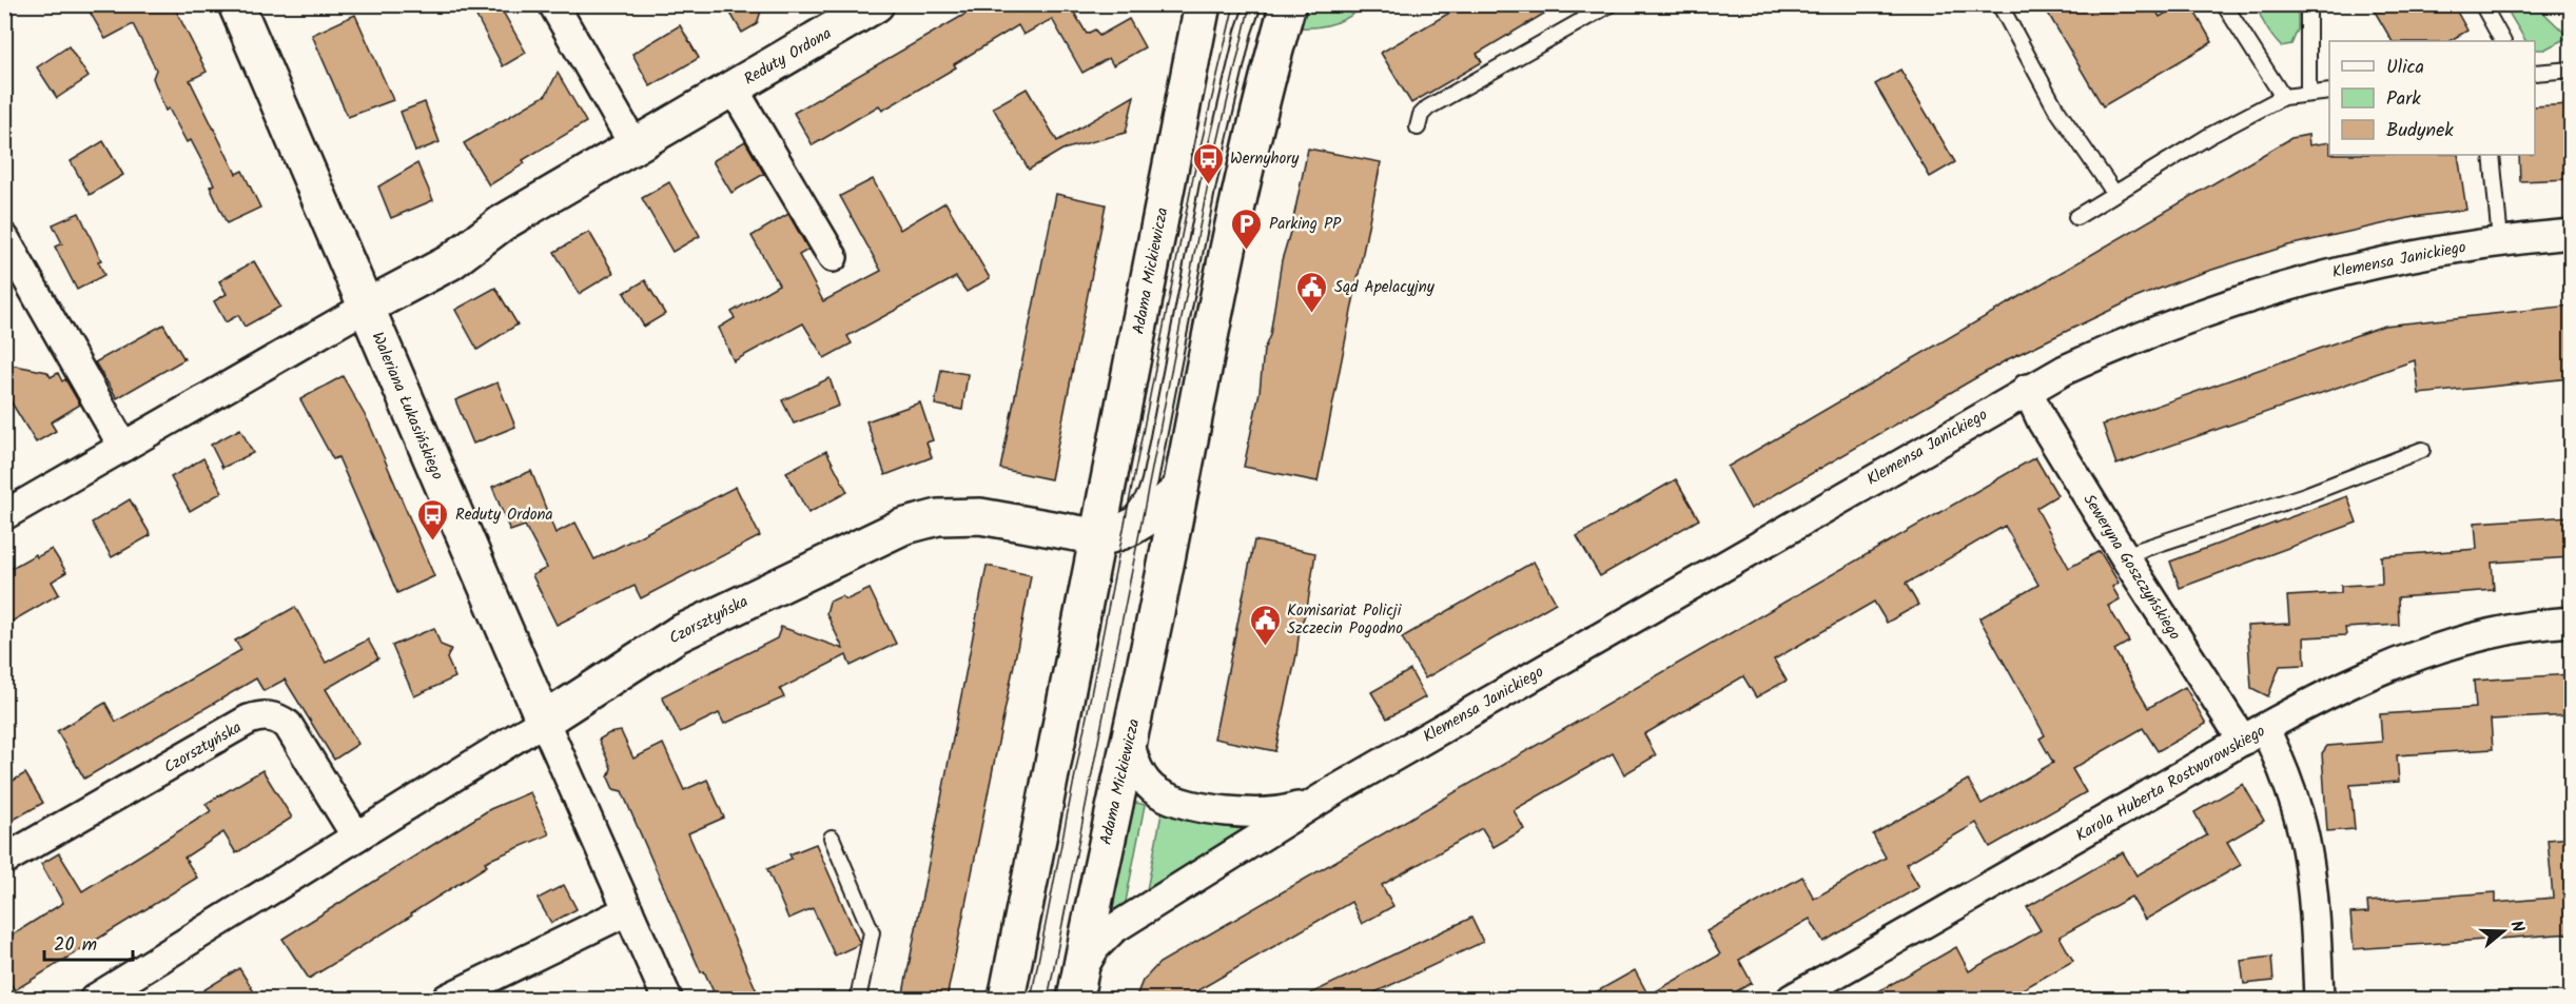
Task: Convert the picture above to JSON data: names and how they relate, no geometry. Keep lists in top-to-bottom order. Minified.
{"streets":{"street":["Reduty Ordona","Klemensa Janickiego","Adama Mickiewicza","Waleriana Łukasińskiego","Seweryna Goszczyńskiego","Czorsztyńska","Karola Huberta Rostworowskiego"]},"crossings":[["Reduty Ordona","Waleriana Łukasińskiego"],["Klemensa Janickiego","Adama Mickiewicza"],["Klemensa Janickiego","Seweryna Goszczyńskiego"],["Adama Mickiewicza","Czorsztyńska"],["Waleriana Łukasińskiego","Czorsztyńska"],["Seweryna Goszczyńskiego","Karola Huberta Rostworowskiego"]],"places":{"bus stop":["Wernyhory","Reduty Ordona"],"parking":["Parking PP"],"public building":["Sąd Apelacyjny","Komisariat Policji Szczecin Pogodno"]},"legend":["Ulica","Park","Budynek"],"scale_bar":"20 m","north":"right"}
